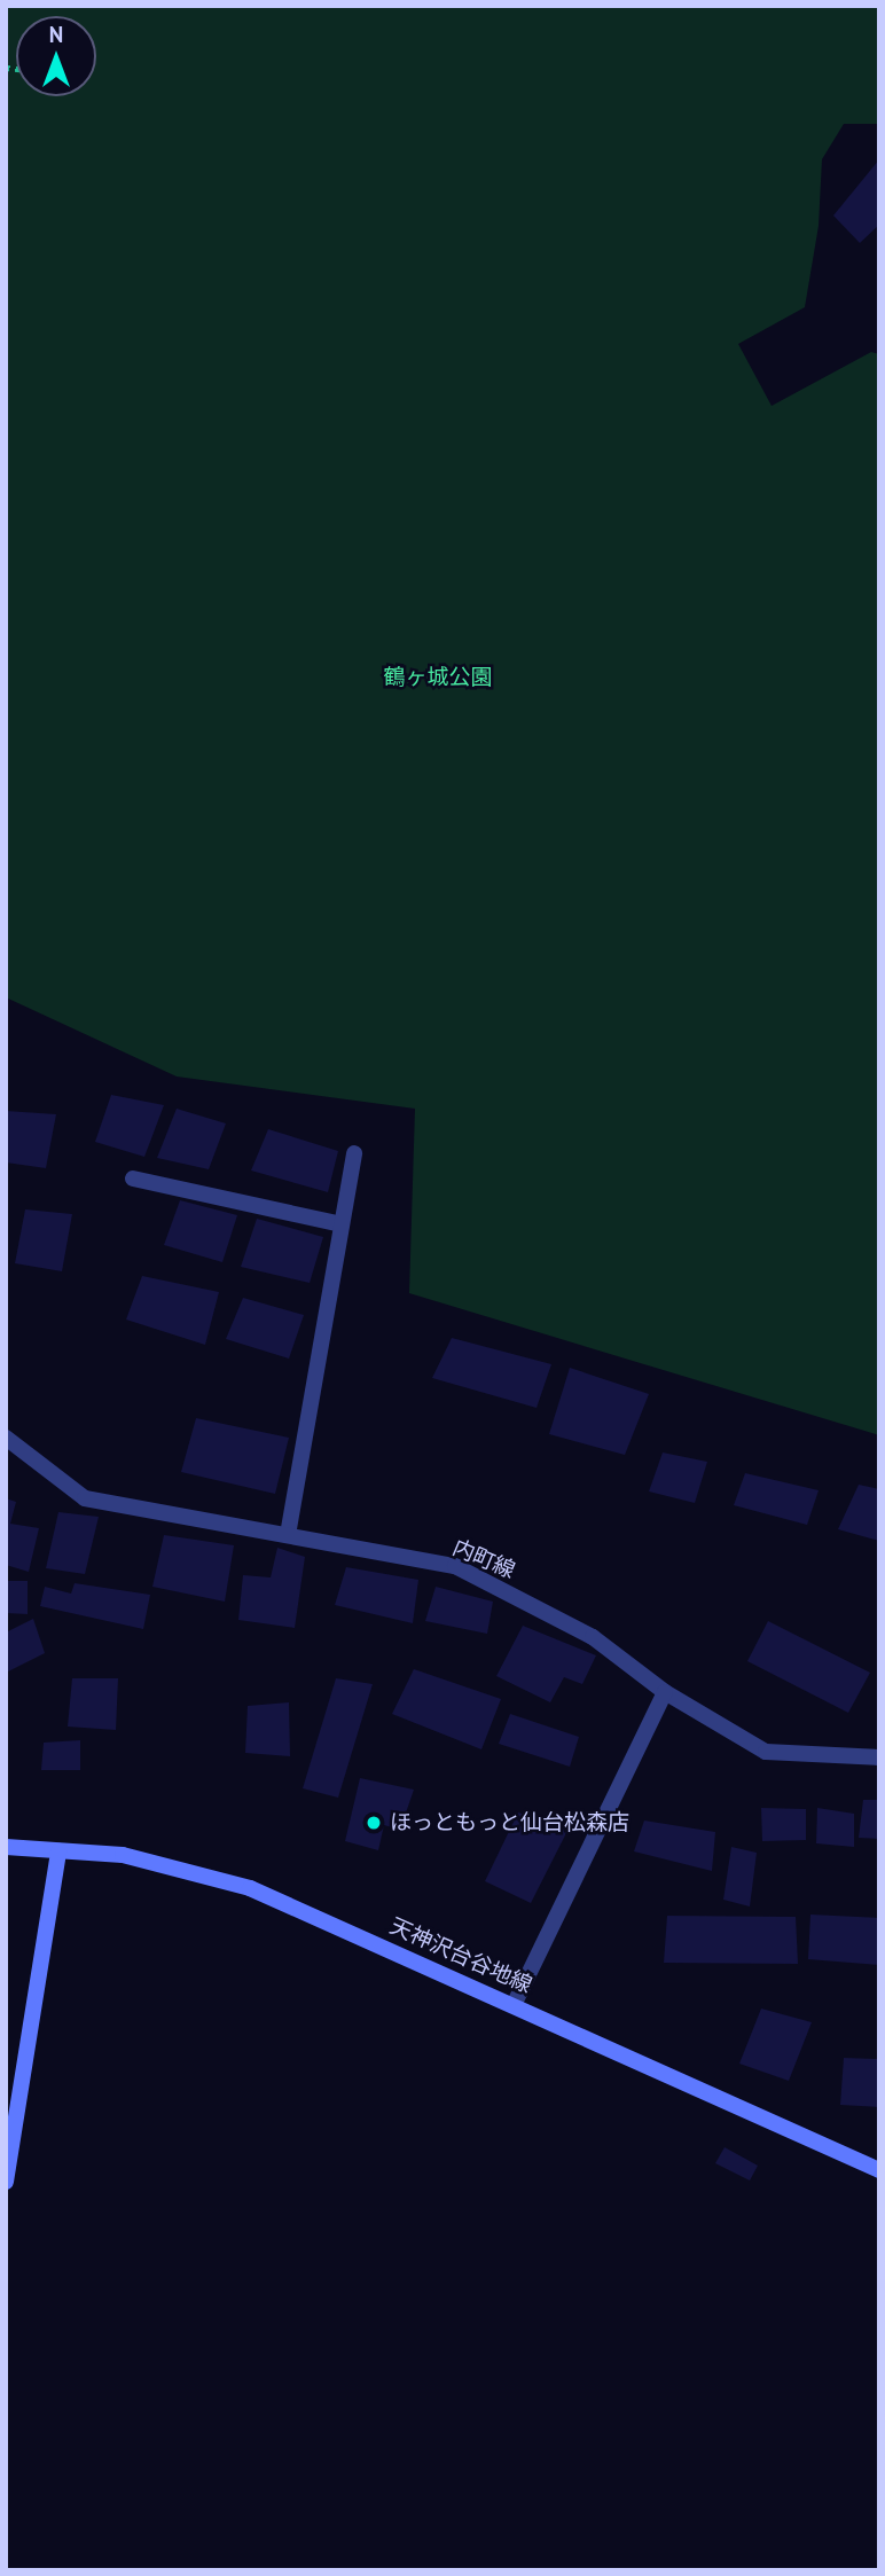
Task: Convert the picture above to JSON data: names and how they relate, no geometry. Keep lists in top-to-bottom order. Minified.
{"streets":{"street":["内町線","天神沢台谷地線"]},"parks":["鶴ヶ城公園"],"places":["ほっともっと仙台松森店"],"north":"top"}
